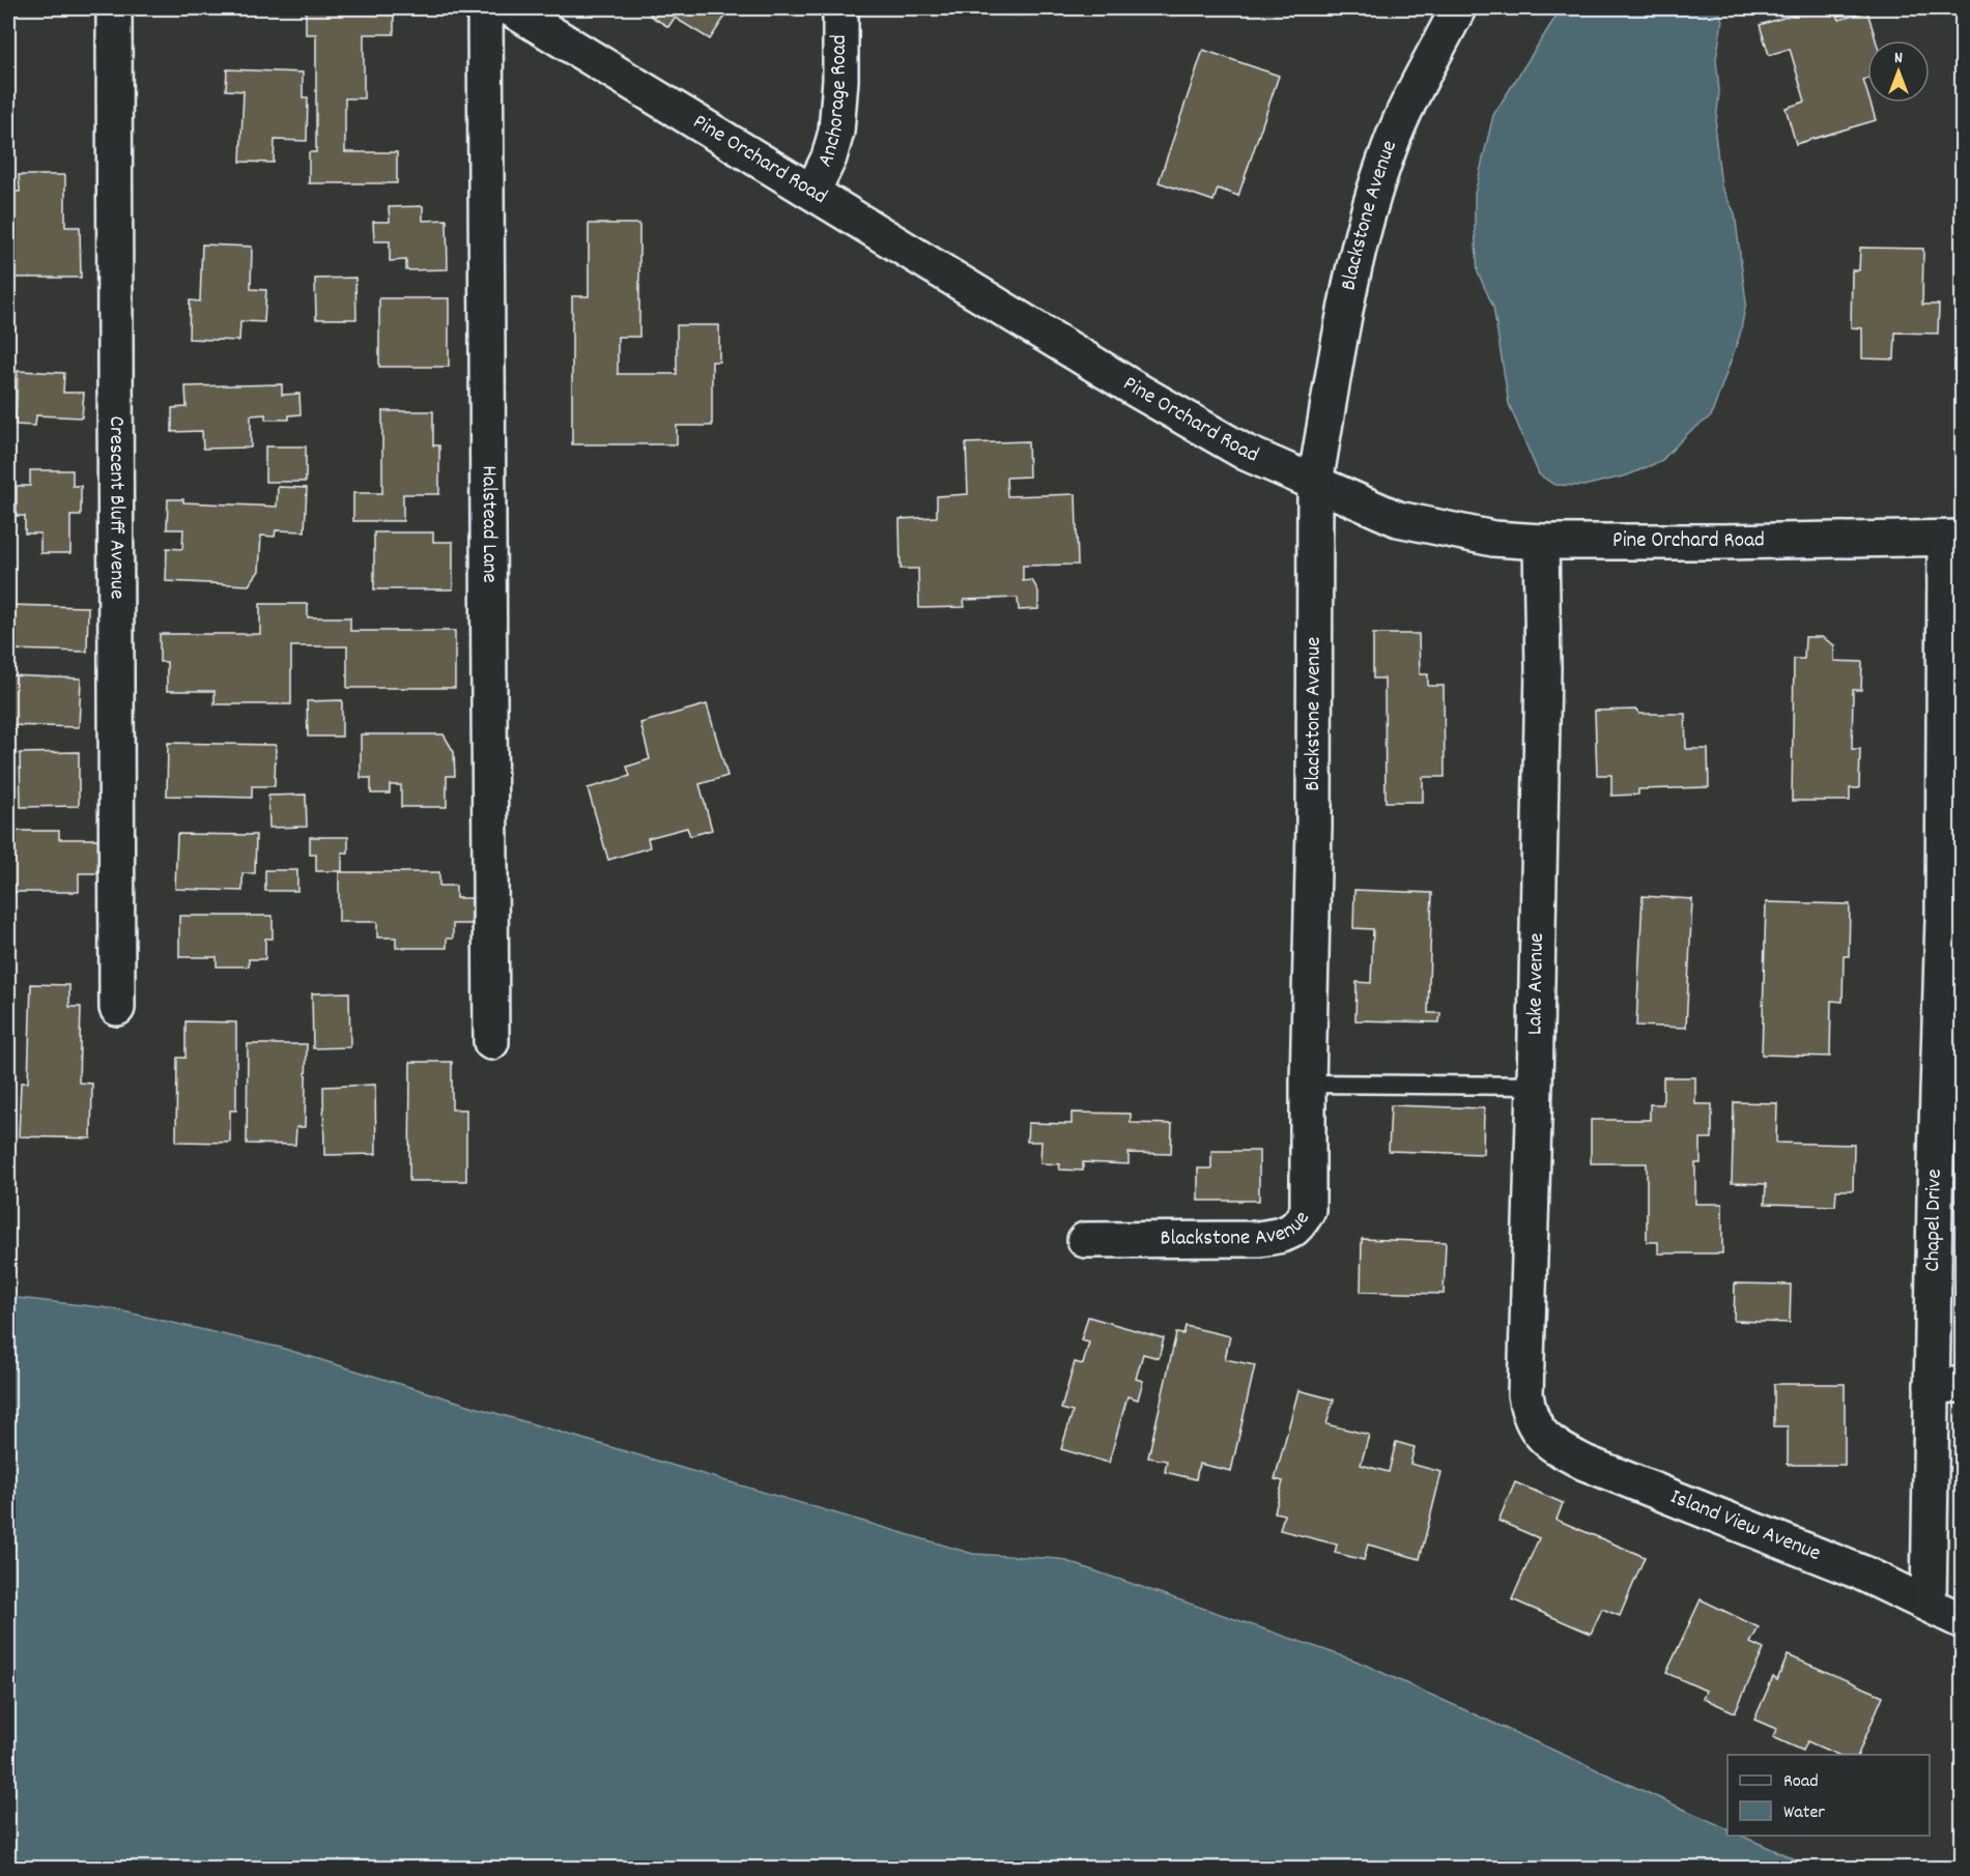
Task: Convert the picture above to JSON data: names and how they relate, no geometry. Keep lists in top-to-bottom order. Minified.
{"streets":{"street":["Anchorage Road","Pine Orchard Road","Blackstone Avenue","Crescent Bluff Avenue","Halstead Lane","Lake Avenue","Chapel Drive","Island View Avenue"]},"crossings":[["Anchorage Road","Pine Orchard Road"],["Pine Orchard Road","Blackstone Avenue"],["Pine Orchard Road","Lake Avenue"],["Pine Orchard Road","Chapel Drive"],["Lake Avenue","Island View Avenue"],["Chapel Drive","Island View Avenue"]],"legend":["Road","Water"],"north":"top"}
